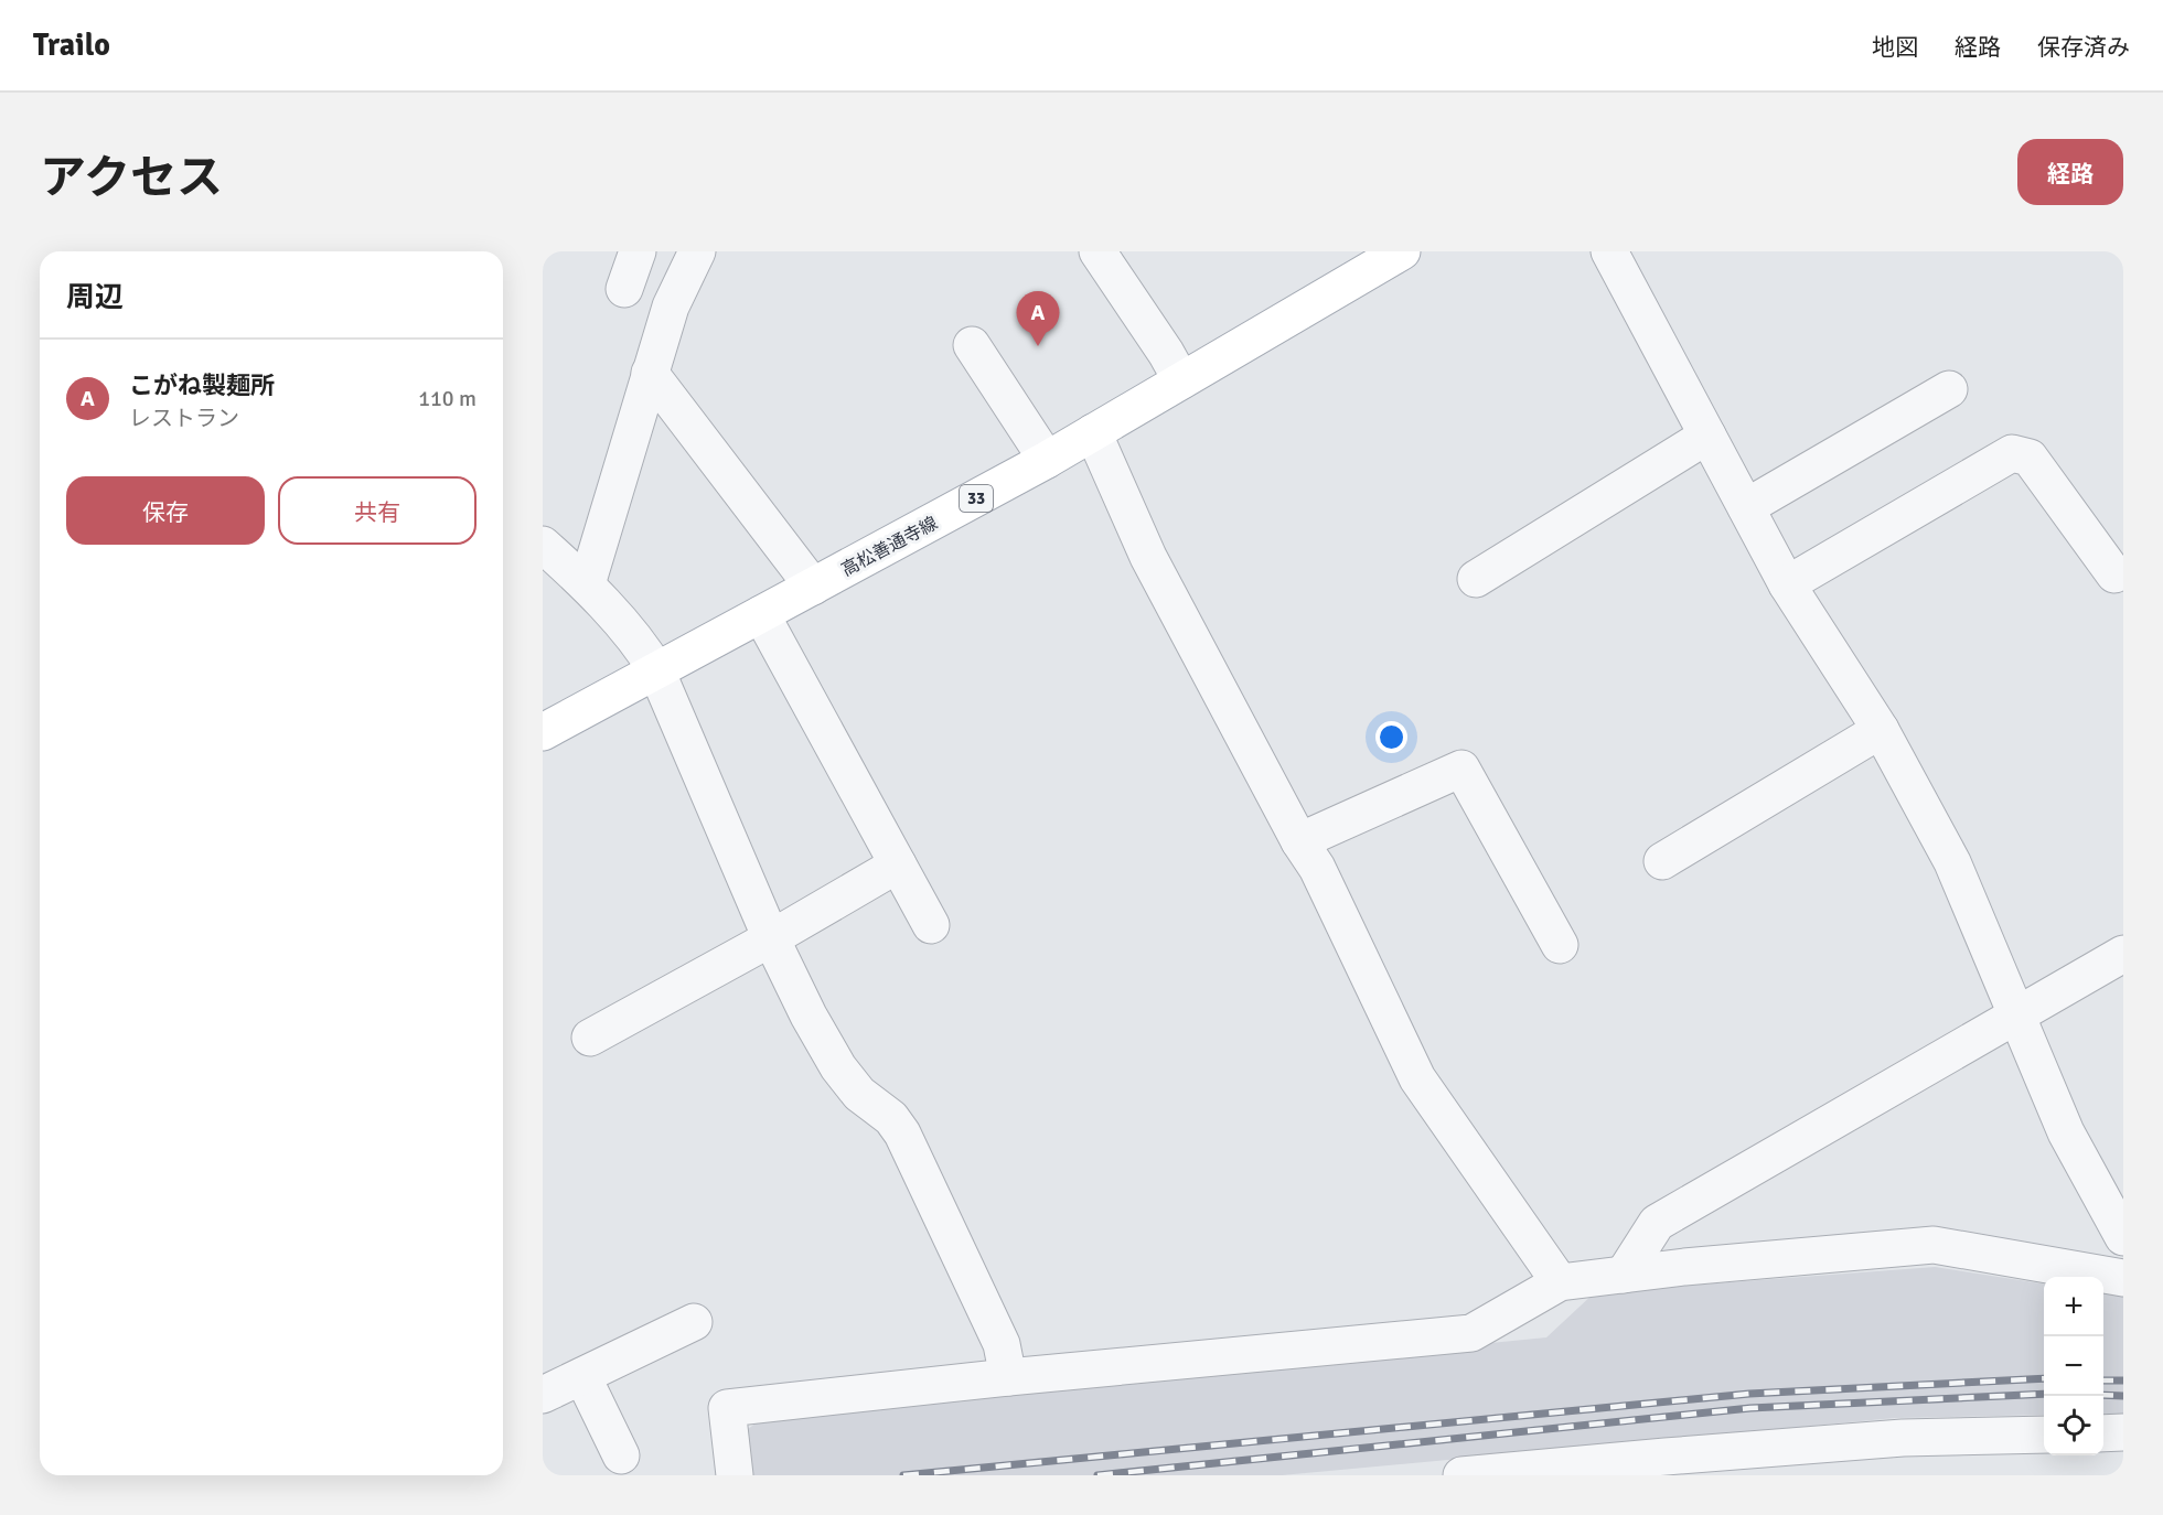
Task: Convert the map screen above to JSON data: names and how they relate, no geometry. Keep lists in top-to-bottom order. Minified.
{"streets":{"main road":["33","高松善通寺線"]},"page":{"header":"Trailo","nav":["地図","経路","保存済み"],"title":"アクセス","buttons":["経路",["保存","共有"]],"heading":"周辺","pins":"A","list":[{"mark":"A","name":"こがね製麺所","note":"レストラン","value":"110 m"}],"map_buttons":["+","−"]}}
